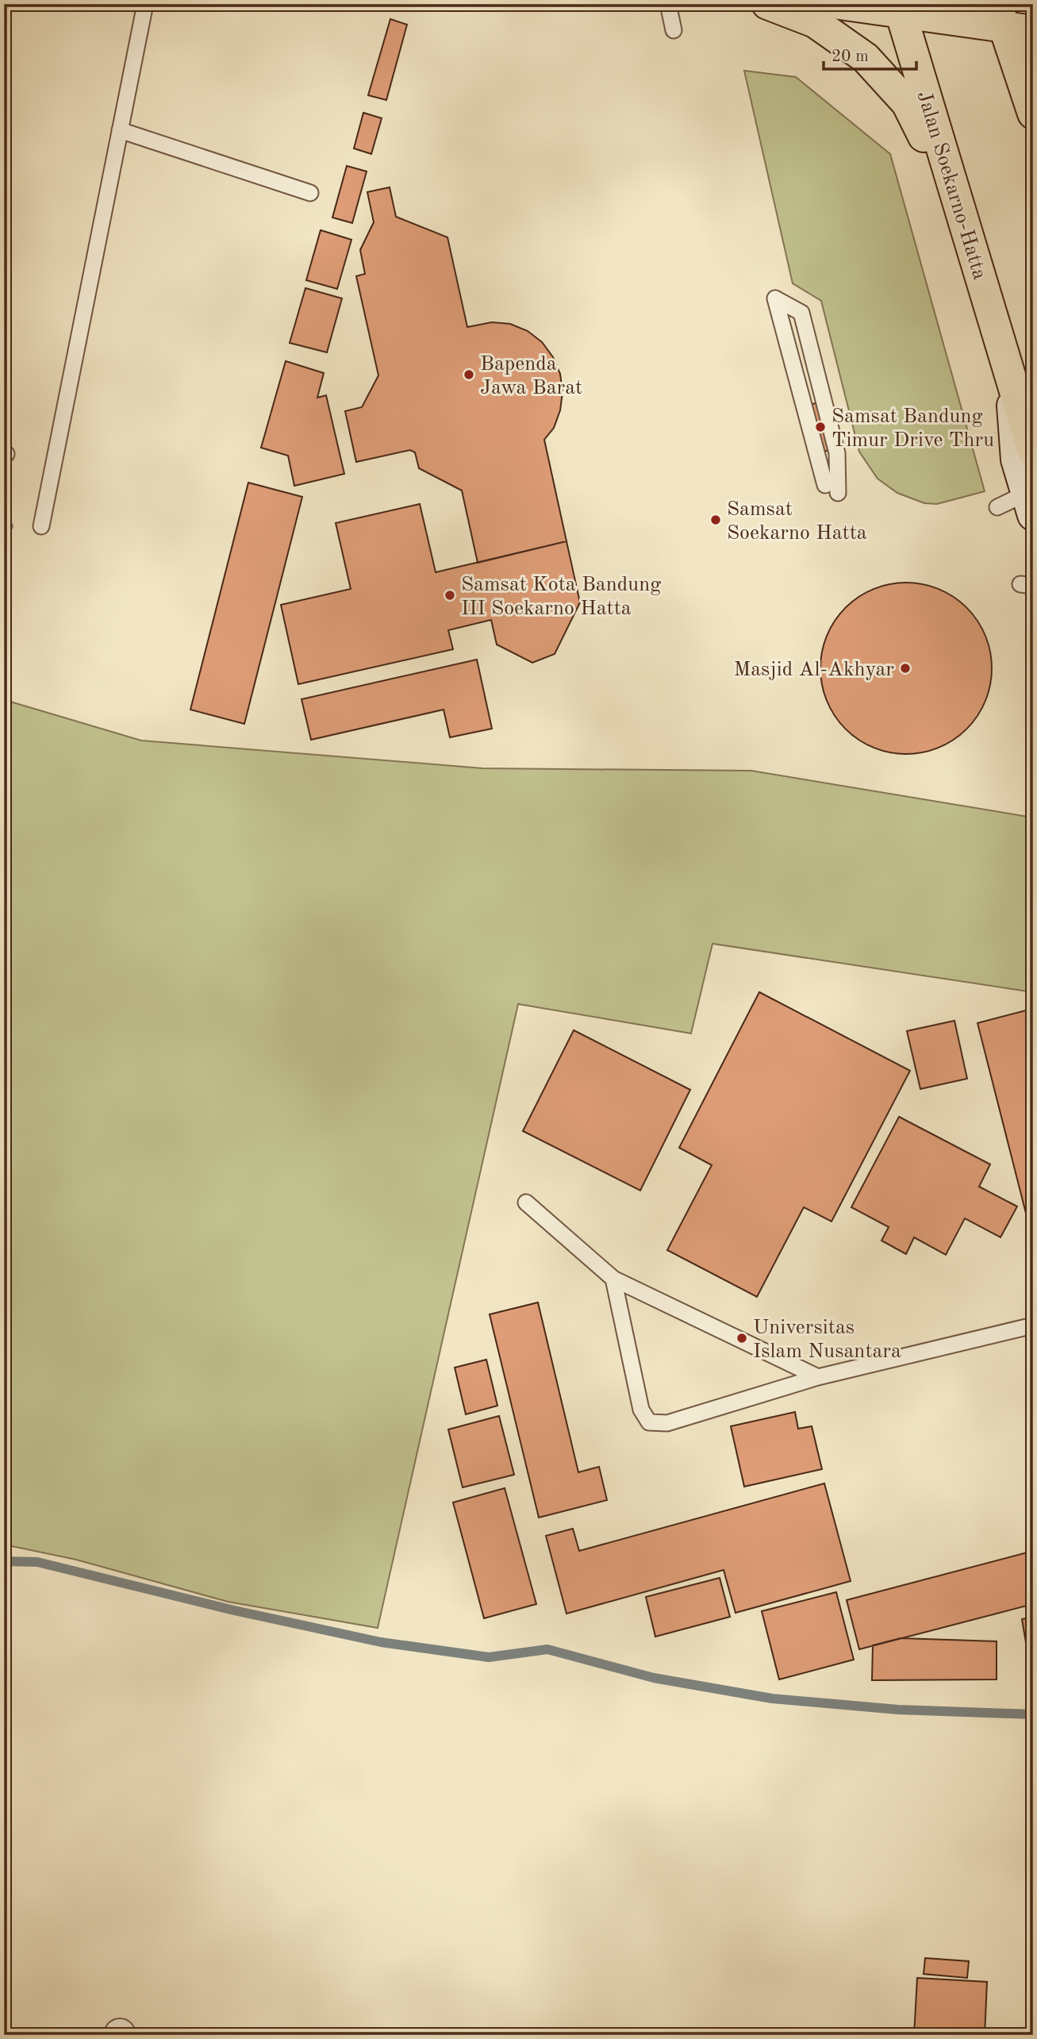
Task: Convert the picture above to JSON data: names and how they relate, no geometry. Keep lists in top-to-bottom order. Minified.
{"streets":{"main road":["Jalan Soekarno-Hatta"]},"places":["Bapenda Jawa Barat","Samsat Bandung Timur Drive Thru","Samsat Soekarno Hatta","Samsat Kota Bandung III Soekarno Hatta","Masjid Al-Akhyar","Universitas Islam Nusantara"],"scale_bar":"20 m"}
